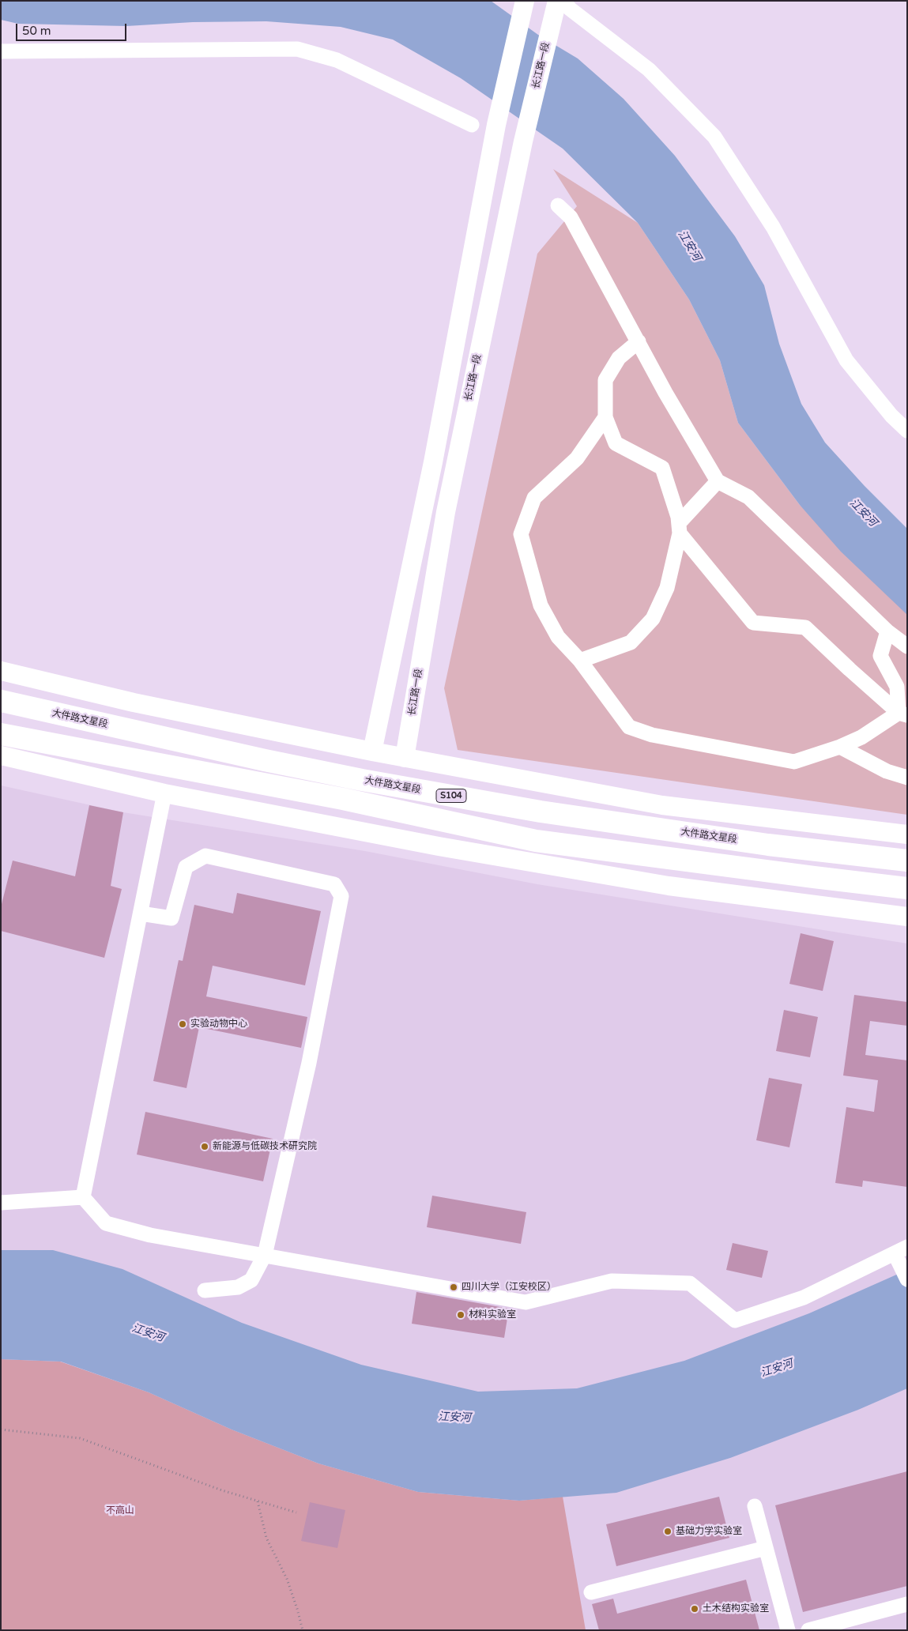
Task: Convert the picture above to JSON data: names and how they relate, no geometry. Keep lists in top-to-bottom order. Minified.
{"streets":{"main road":["大件路文星段","S104"],"street":["长江路一段"]},"water":["江安河"],"parks":["不高山"],"places":["实验动物中心","新能源与低碳技术研究院","四川大学（江安校区）","材料实验室","基础力学实验室","土木结构实验室"],"scale_bar":"50 m"}
